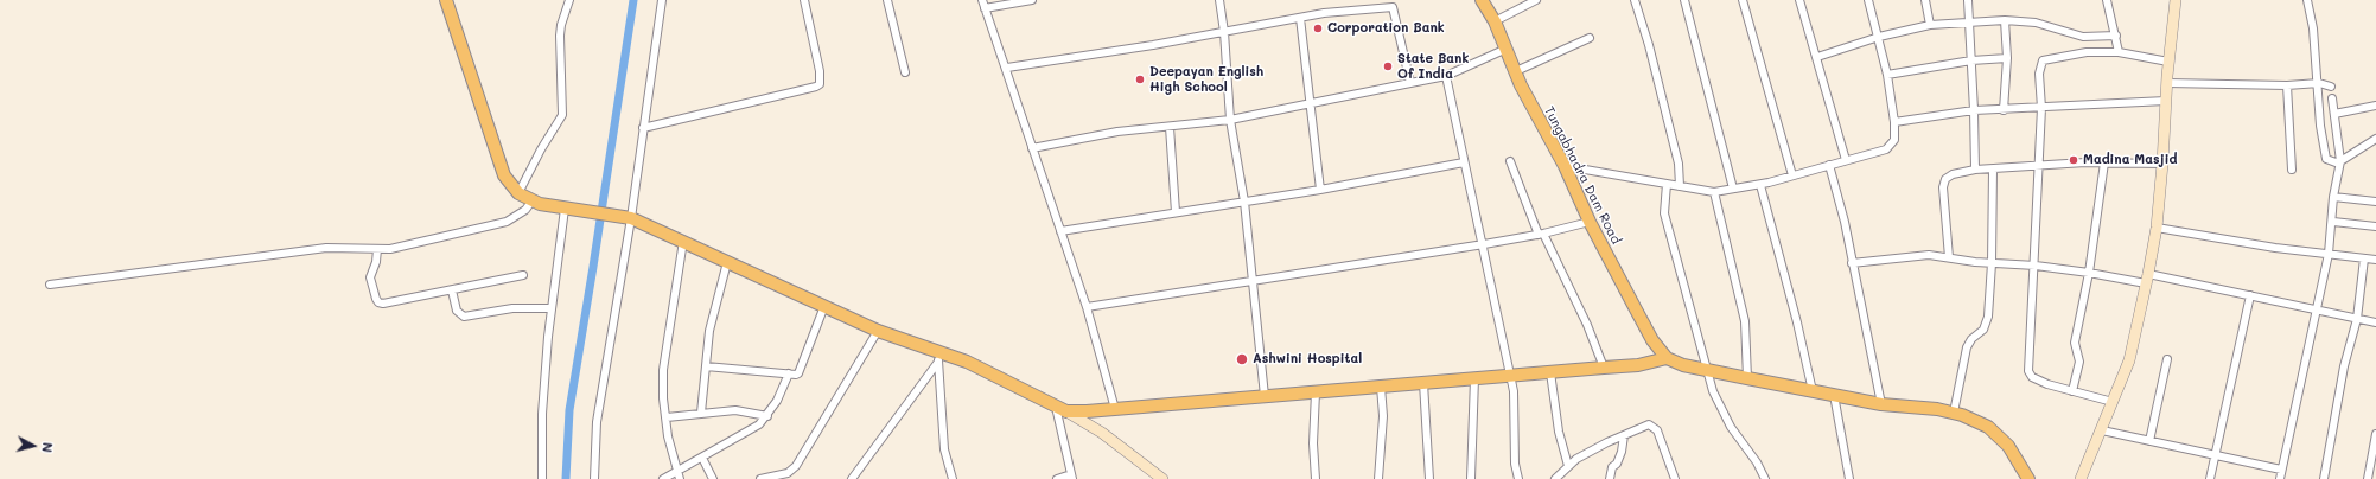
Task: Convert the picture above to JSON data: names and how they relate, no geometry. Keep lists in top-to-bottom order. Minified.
{"streets":{"main road":["Tungabhadra Dam Road"]},"places":["Corporation Bank","State Bank Of India","Deepayan English High School","Madina Masjid","Ashwini Hospital"],"north":"right"}
